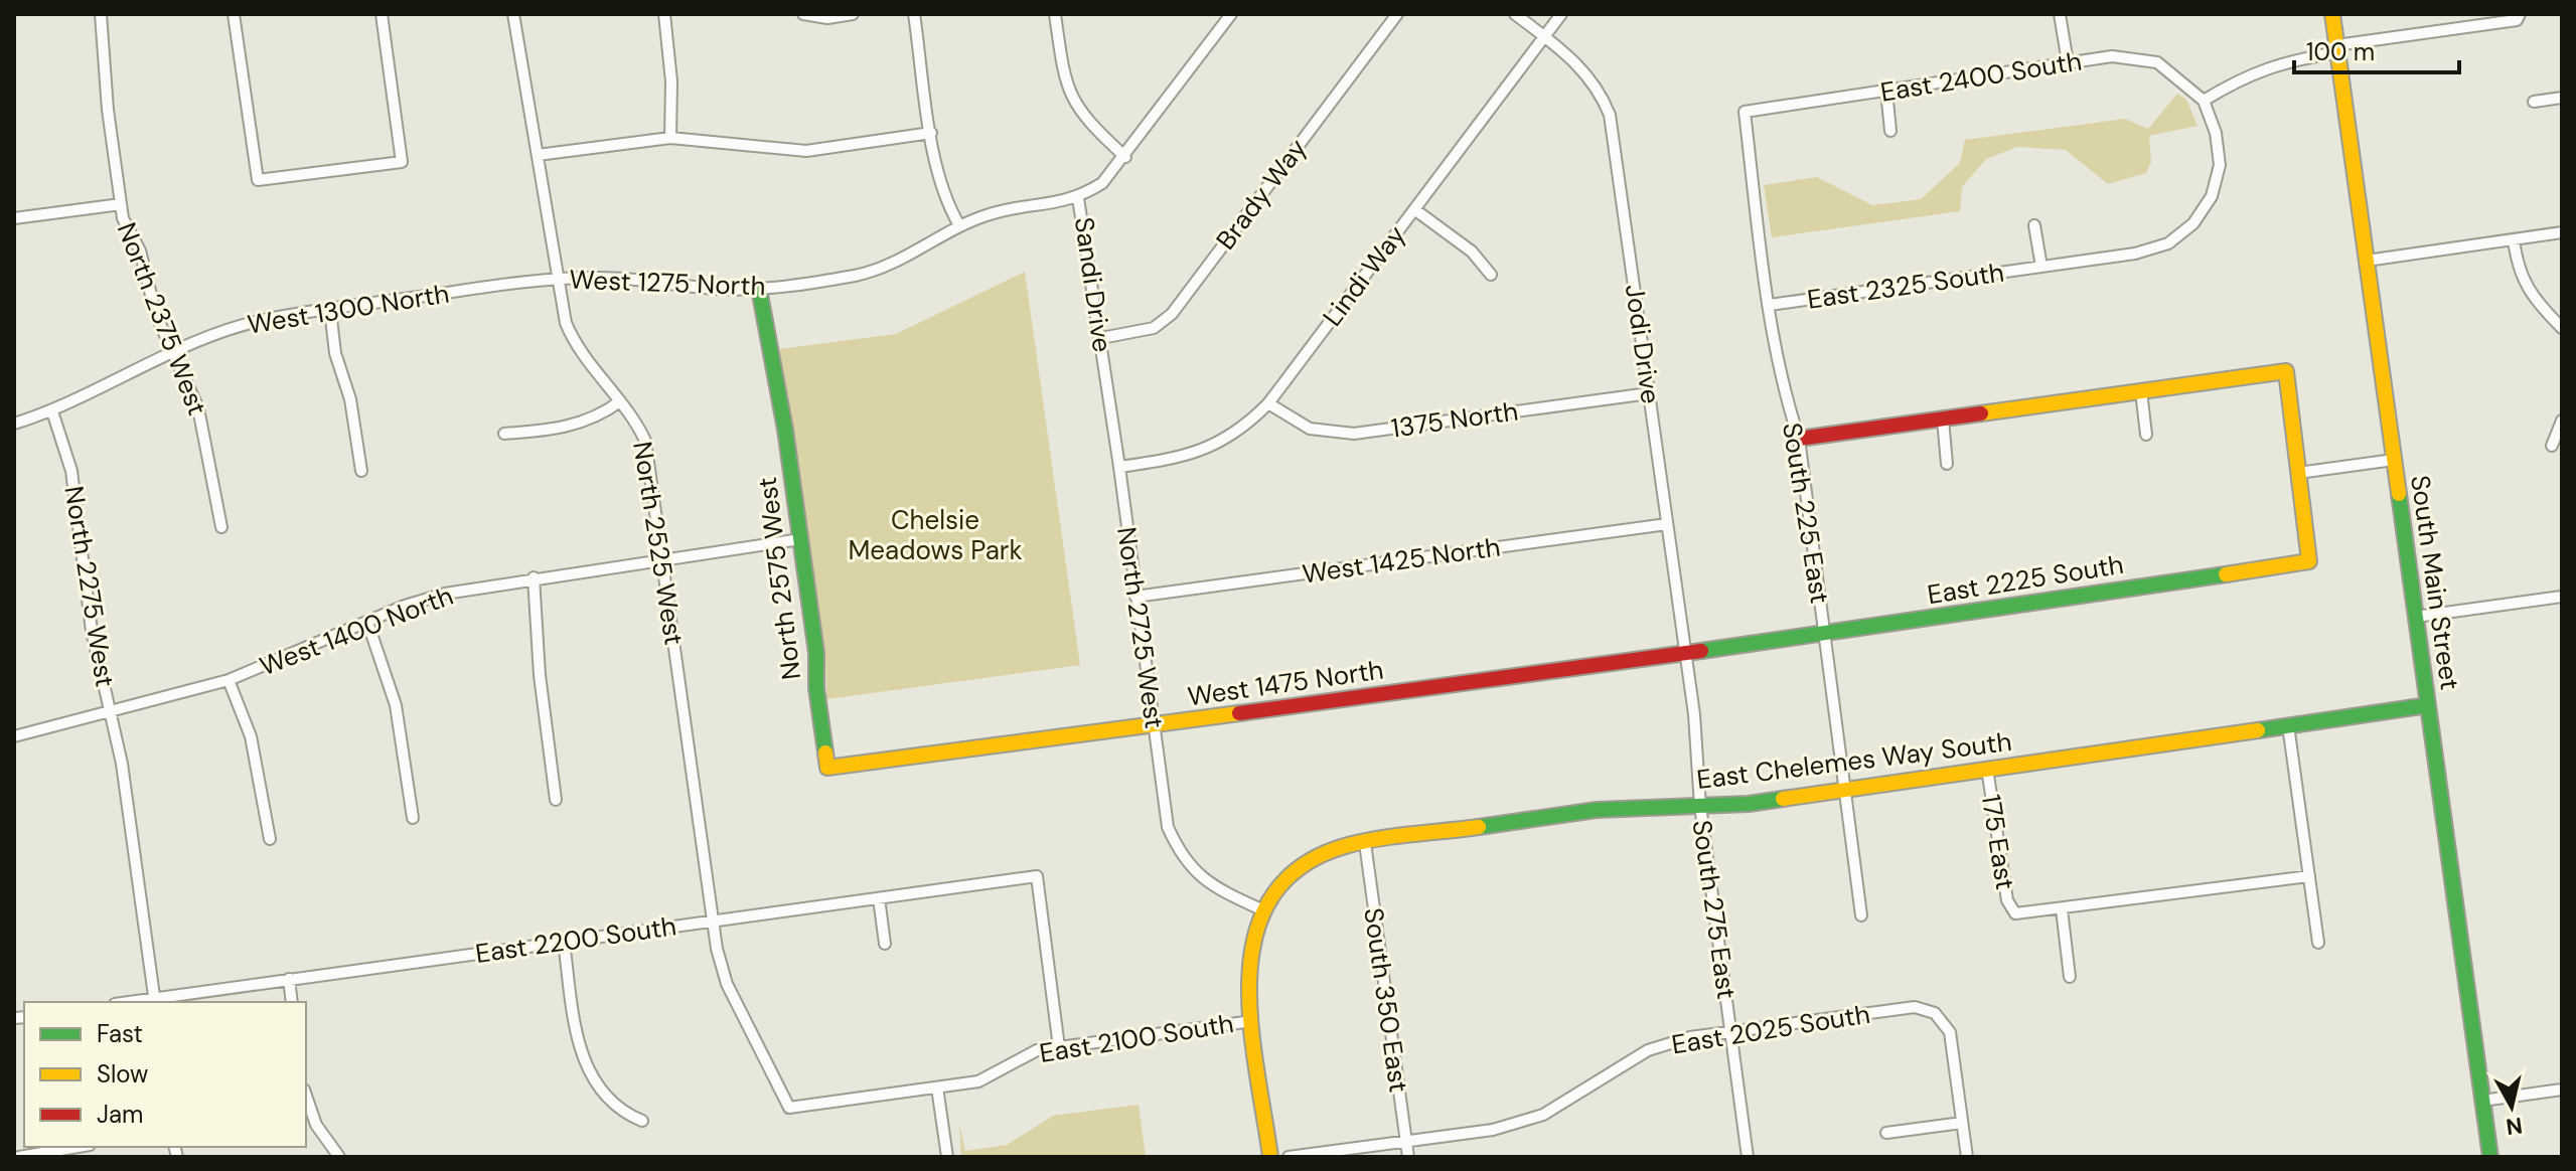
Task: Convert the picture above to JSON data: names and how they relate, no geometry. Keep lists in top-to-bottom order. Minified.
{"streets":{"street":["East 2400 South","Brady Way","Lindi Way","West 1275 North","Sandi Drive","East 2325 South","West 1300 North","North 2375 West","Jodi Drive","1375 North","South 225 East","North 2525 West","West 1425 North","North 2575 West","East 2225 South","South Main Street","North 2275 West","North 2725 West","West 1400 North","West 1475 North","East Chelemes Way South","175 East","South 275 East","East 2200 South","South 350 East","East 2025 South","East 2100 South"]},"crossings":[["East 2400 South","East 2325 South"],["East 2400 South","South 225 East"],["Brady Way","Sandi Drive"],["Lindi Way","Sandi Drive"],["Lindi Way","Jodi Drive"],["Lindi Way","1375 North"],["Lindi Way","North 2725 West"],["West 1275 North","Sandi Drive"],["West 1275 North","West 1300 North"],["West 1275 North","North 2525 West"],["West 1275 North","North 2575 West"],["Sandi Drive","North 2725 West"],["East 2325 South","South 225 East"],["West 1300 North","North 2375 West"],["West 1300 North","North 2525 West"],["West 1300 North","North 2275 West"],["Jodi Drive","1375 North"],["Jodi Drive","West 1425 North"],["Jodi Drive","West 1475 North"],["Jodi Drive","South 275 East"],["South 225 East","East 2225 South"],["South 225 East","East Chelemes Way South"],["North 2525 West","West 1400 North"],["North 2525 West","East 2200 South"],["North 2525 West","East 2100 South"],["West 1425 North","North 2725 West"],["North 2575 West","West 1400 North"],["North 2575 West","West 1475 North"],["East 2225 South","West 1475 North"],["South Main Street","East Chelemes Way South"],["North 2275 West","West 1400 North"],["North 2275 West","East 2200 South"],["North 2725 West","West 1475 North"],["North 2725 West","East Chelemes Way South"],["East Chelemes Way South","175 East"],["East Chelemes Way South","South 275 East"],["East Chelemes Way South","South 350 East"],["South 275 East","East 2025 South"],["East 2200 South","East 2100 South"],["South 350 East","East 2025 South"]],"parks":["Chelsie Meadows Park"],"legend":["Fast","Slow","Jam"],"scale_bar":"100 m","north":"bottom"}
